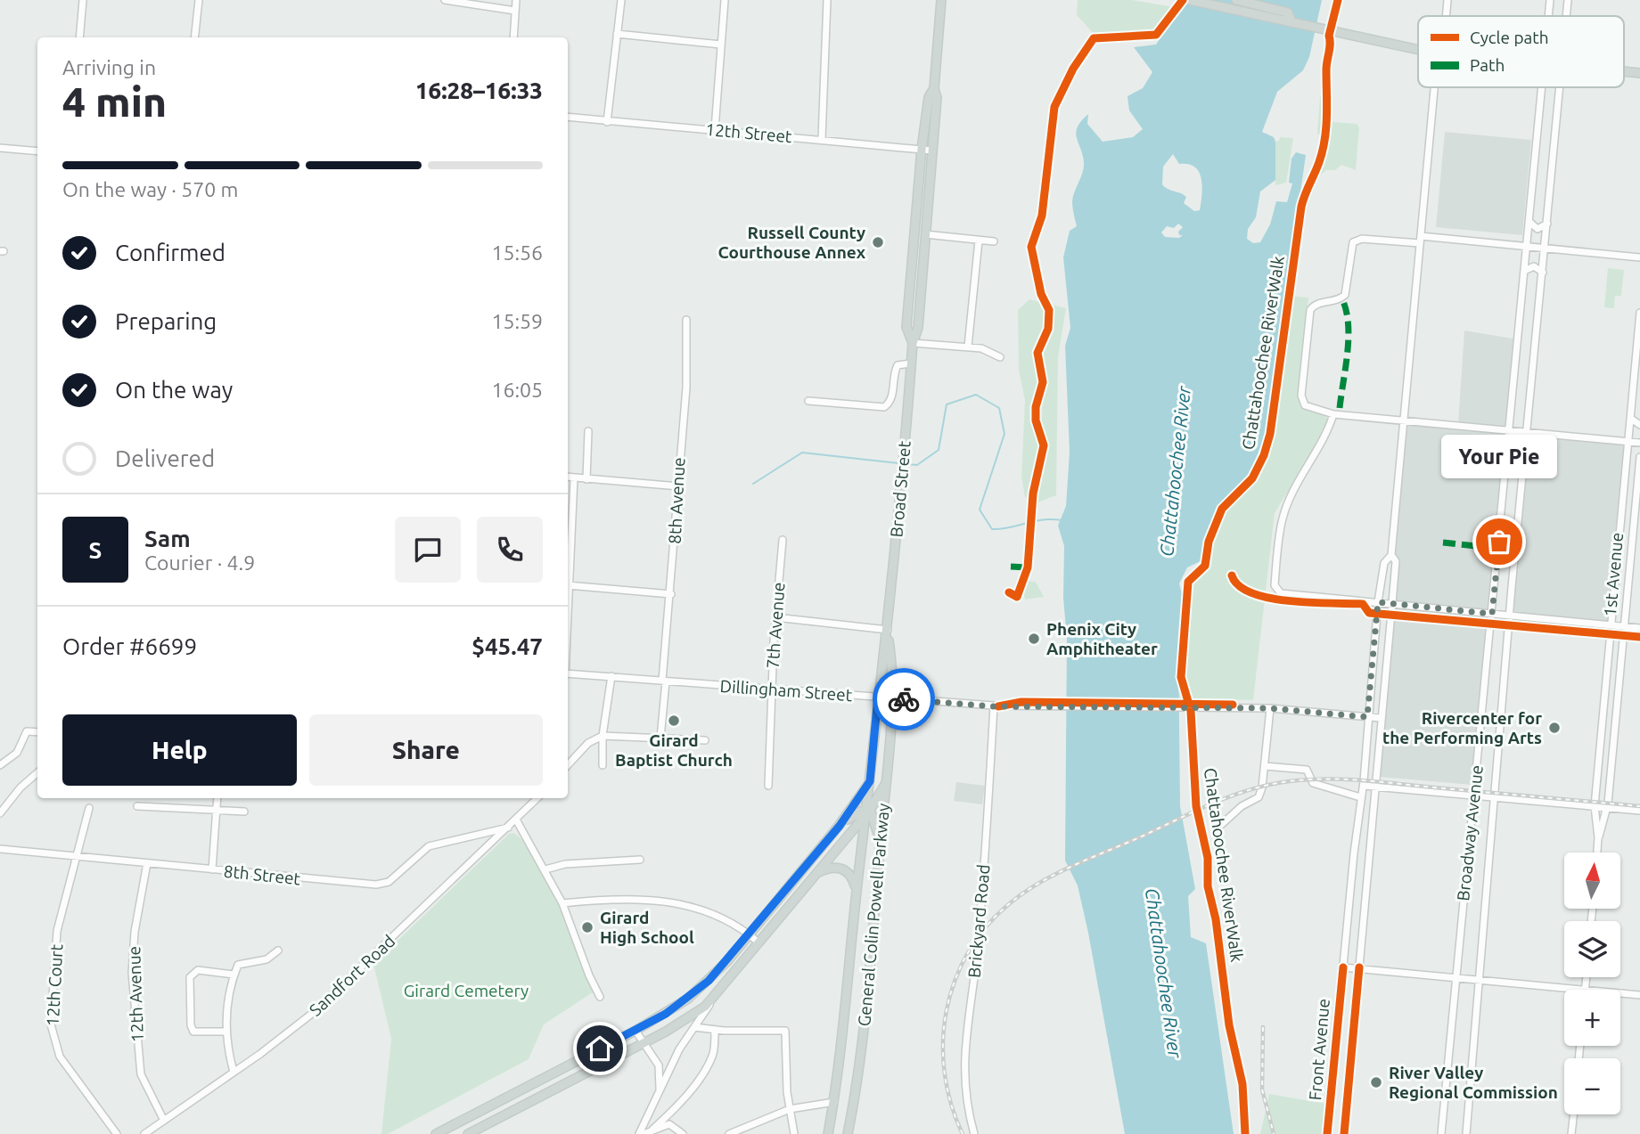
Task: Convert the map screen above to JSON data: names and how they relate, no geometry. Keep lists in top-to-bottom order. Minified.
{"streets":{"main road":["Broad Street","General Colin Powell Parkway"],"street":["12th Street","8th Avenue","1st Avenue","7th Avenue","Dillingham Street","Broadway Avenue","8th Street","Brickyard Road","Sandfort Road","12th Court","12th Avenue","Front Avenue"],"cycle path":["Chattahoochee RiverWalk"]},"crossings":[["12th Street","Broad Street"],["Broad Street","General Colin Powell Parkway"],["8th Avenue","Dillingham Street"],["7th Avenue","Dillingham Street"],["Dillingham Street","General Colin Powell Parkway"],["Dillingham Street","Brickyard Road"],["Dillingham Street","Front Avenue"],["8th Street","Sandfort Road"],["8th Street","12th Court"],["8th Street","12th Avenue"],["Sandfort Road","12th Avenue"]],"water":["Chattahoochee River"],"parks":["Girard Cemetery"],"places":["Russell County Courthouse Annex","Your Pie","Phenix City Amphitheater","Girard Baptist Church","Rivercenter for the Performing Arts","Girard High School","River Valley Regional Commission"],"legend":["Cycle path","Path"],"north":"top","page":{"heading":["4 min","Arriving in","16:28–16:33"],"panel":["Sam","Courier · 4.9","Order #6699","$45.47"],"bar":"On the way · 570 m","list":[["Confirmed","15:56"],["Preparing","15:59"],["On the way","16:05"],"Delivered"],"bubble":"Your Pie","round":"S","buttons":["Help","Share"],"map_buttons":["+","−"]}}
